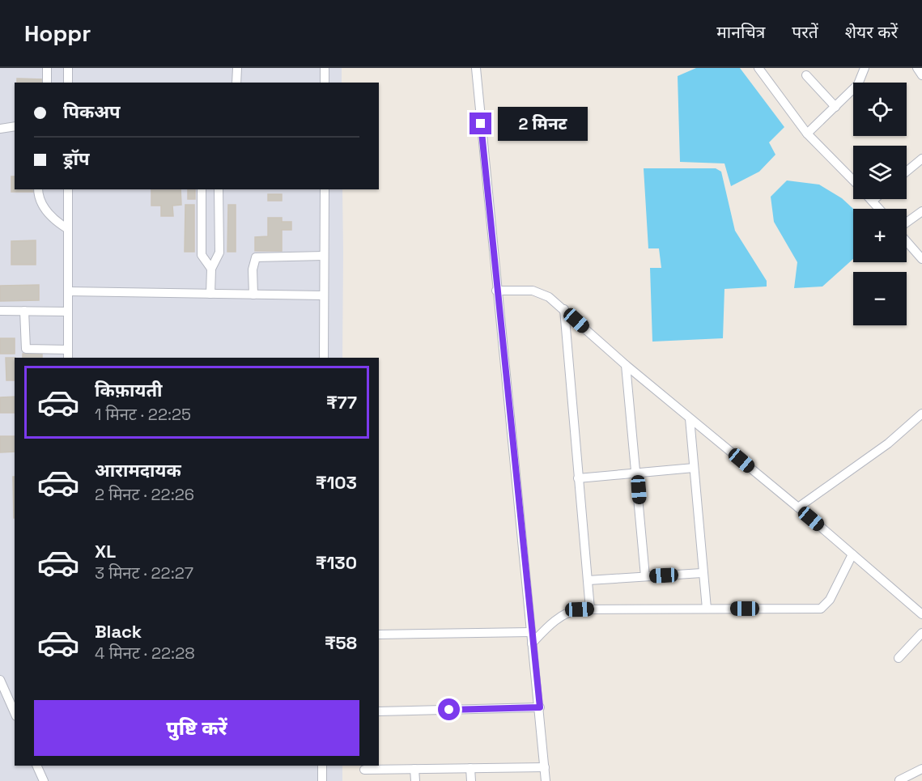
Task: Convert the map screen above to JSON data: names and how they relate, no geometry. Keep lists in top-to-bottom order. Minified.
{"page":{"header":"Hoppr","nav":["मानचित्र","परतें","शेयर करें"],"map_buttons":["+","−"],"banner":["पिकअप","ड्रॉप"],"bubble":"2 मिनट","list":[{"name":"किफ़ायती","note":"1 मिनट · 22:25","value":"₹77"},{"name":"आरामदायक","note":"2 मिनट · 22:26","value":"₹103"},{"name":"XL","note":"3 मिनट · 22:27","value":"₹130"},{"name":"Black","note":"4 मिनट · 22:28","value":"₹58"}],"buttons":"पुष्टि करें"}}
